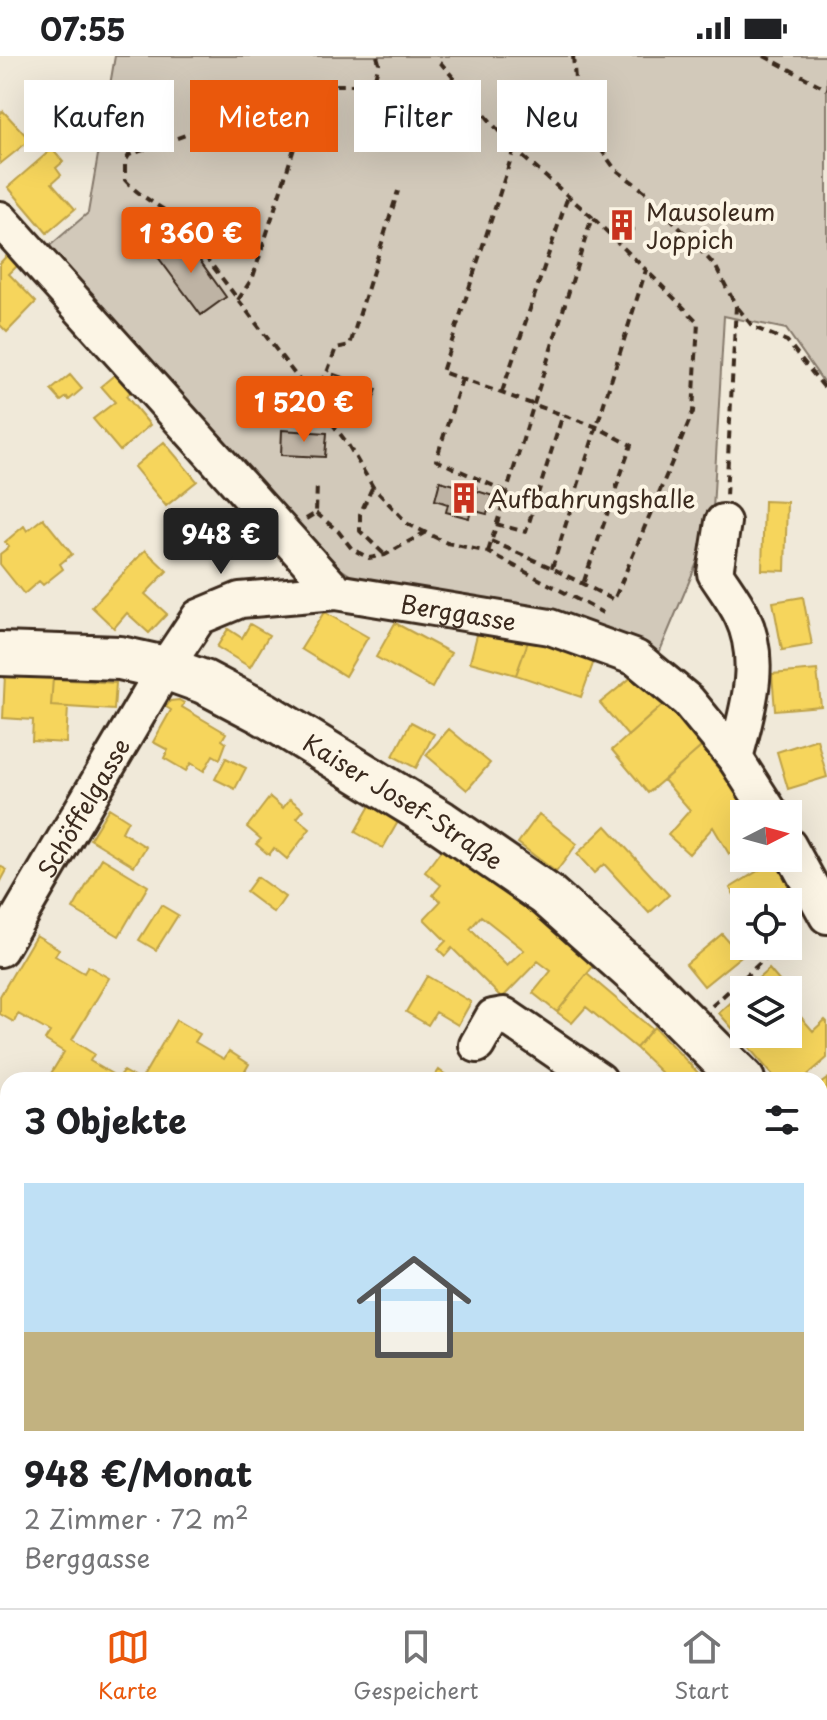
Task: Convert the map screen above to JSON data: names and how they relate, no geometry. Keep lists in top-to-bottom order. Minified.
{"streets":{"main road":["Kaiser Josef-Straße"],"street":["Berggasse","Schöffelgasse"]},"crossings":[["Berggasse","Kaiser Josef-Straße"],["Berggasse","Schöffelgasse"],["Kaiser Josef-Straße","Schöffelgasse"]],"places":{"building":["Mausoleum Joppich","Aufbahrungshalle"]},"north":"right","page":{"status":"07:55","chip":["Kaufen","Mieten","Filter","Neu"],"price":["1 360 €","1 520 €","948 €"],"heading":"3 Objekte","list":[{"name":"948 €/Monat","note":"2 Zimmer · 72 m² · Berggasse"}],"tabs":["Karte","Gespeichert","Start"]}}
